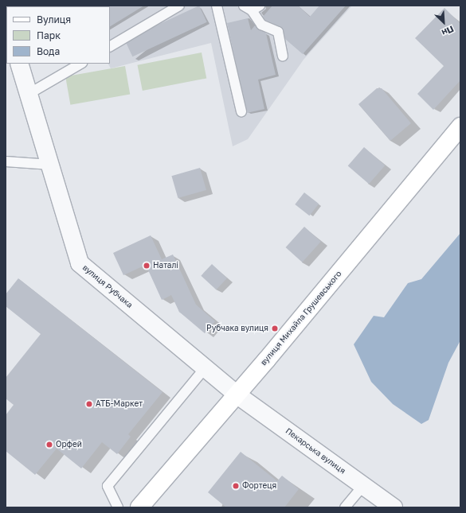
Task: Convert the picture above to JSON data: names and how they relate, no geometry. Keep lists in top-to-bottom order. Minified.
{"streets":{"main road":["вулиця Михайла Грушевського"],"street":["вулиця Рубчака","Пекарська вулиця"]},"crossings":[["вулиця Рубчака","вулиця Михайла Грушевського"],["вулиця Рубчака","Пекарська вулиця"],["вулиця Михайла Грушевського","Пекарська вулиця"]],"places":["Наталі","Рубчака вулиця","АТБ-Маркет","Орфей","Фортеця"],"legend":["Вулиця","Парк","Вода"],"north":"bottom right"}
